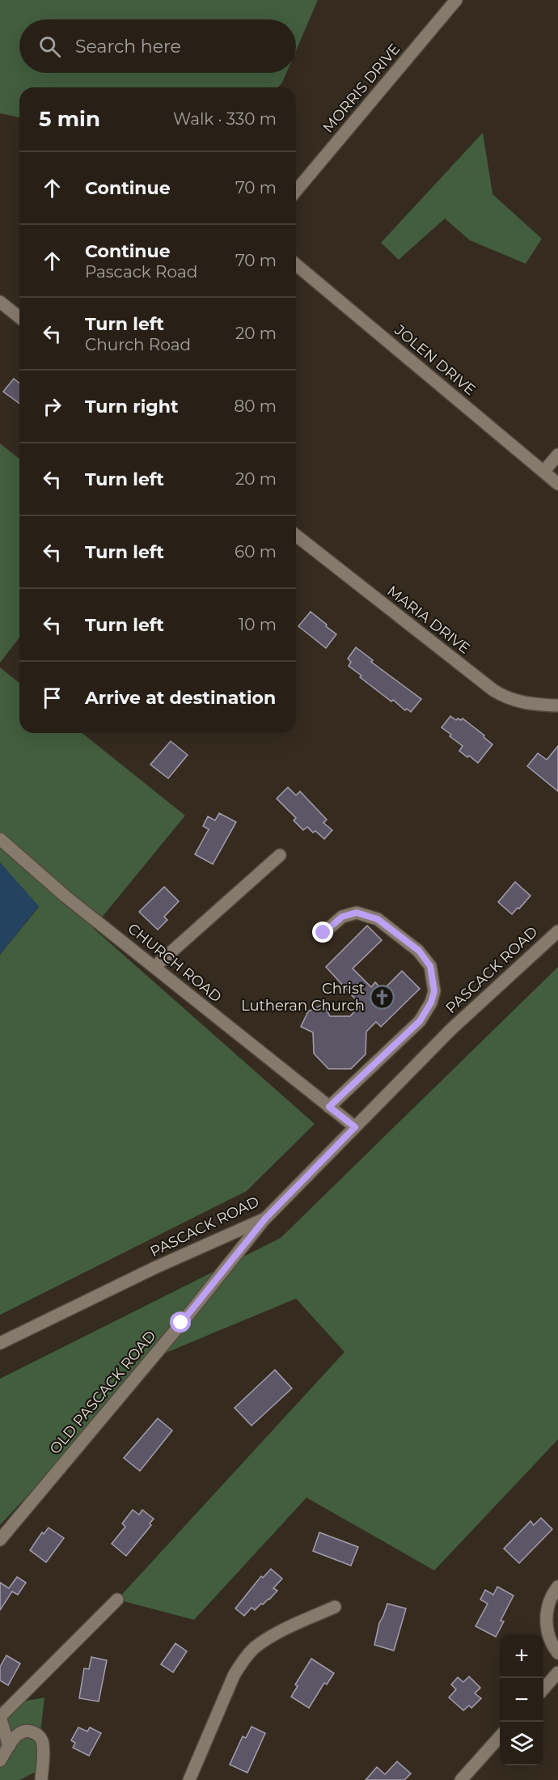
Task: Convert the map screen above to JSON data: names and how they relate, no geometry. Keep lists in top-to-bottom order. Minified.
{"streets":{"street":["MORRIS DRIVE","JOLEN DRIVE","MARIA DRIVE","CHURCH ROAD","PASCACK ROAD","OLD PASCACK ROAD"]},"crossings":[["CHURCH ROAD","PASCACK ROAD"],["PASCACK ROAD","OLD PASCACK ROAD"]],"places":{"church":["Christ Lutheran Church"]},"page":{"search":"Search here","heading":["5 min","Walk · 330 m"],"list":[["Continue","70 m"],["Continue","Pascack Road","70 m"],["Turn left","Church Road","20 m"],["Turn right","80 m"],["Turn left","20 m"],["Turn left","60 m"],["Turn left","10 m"],"Arrive at destination"],"map_buttons":["+","−"]}}
